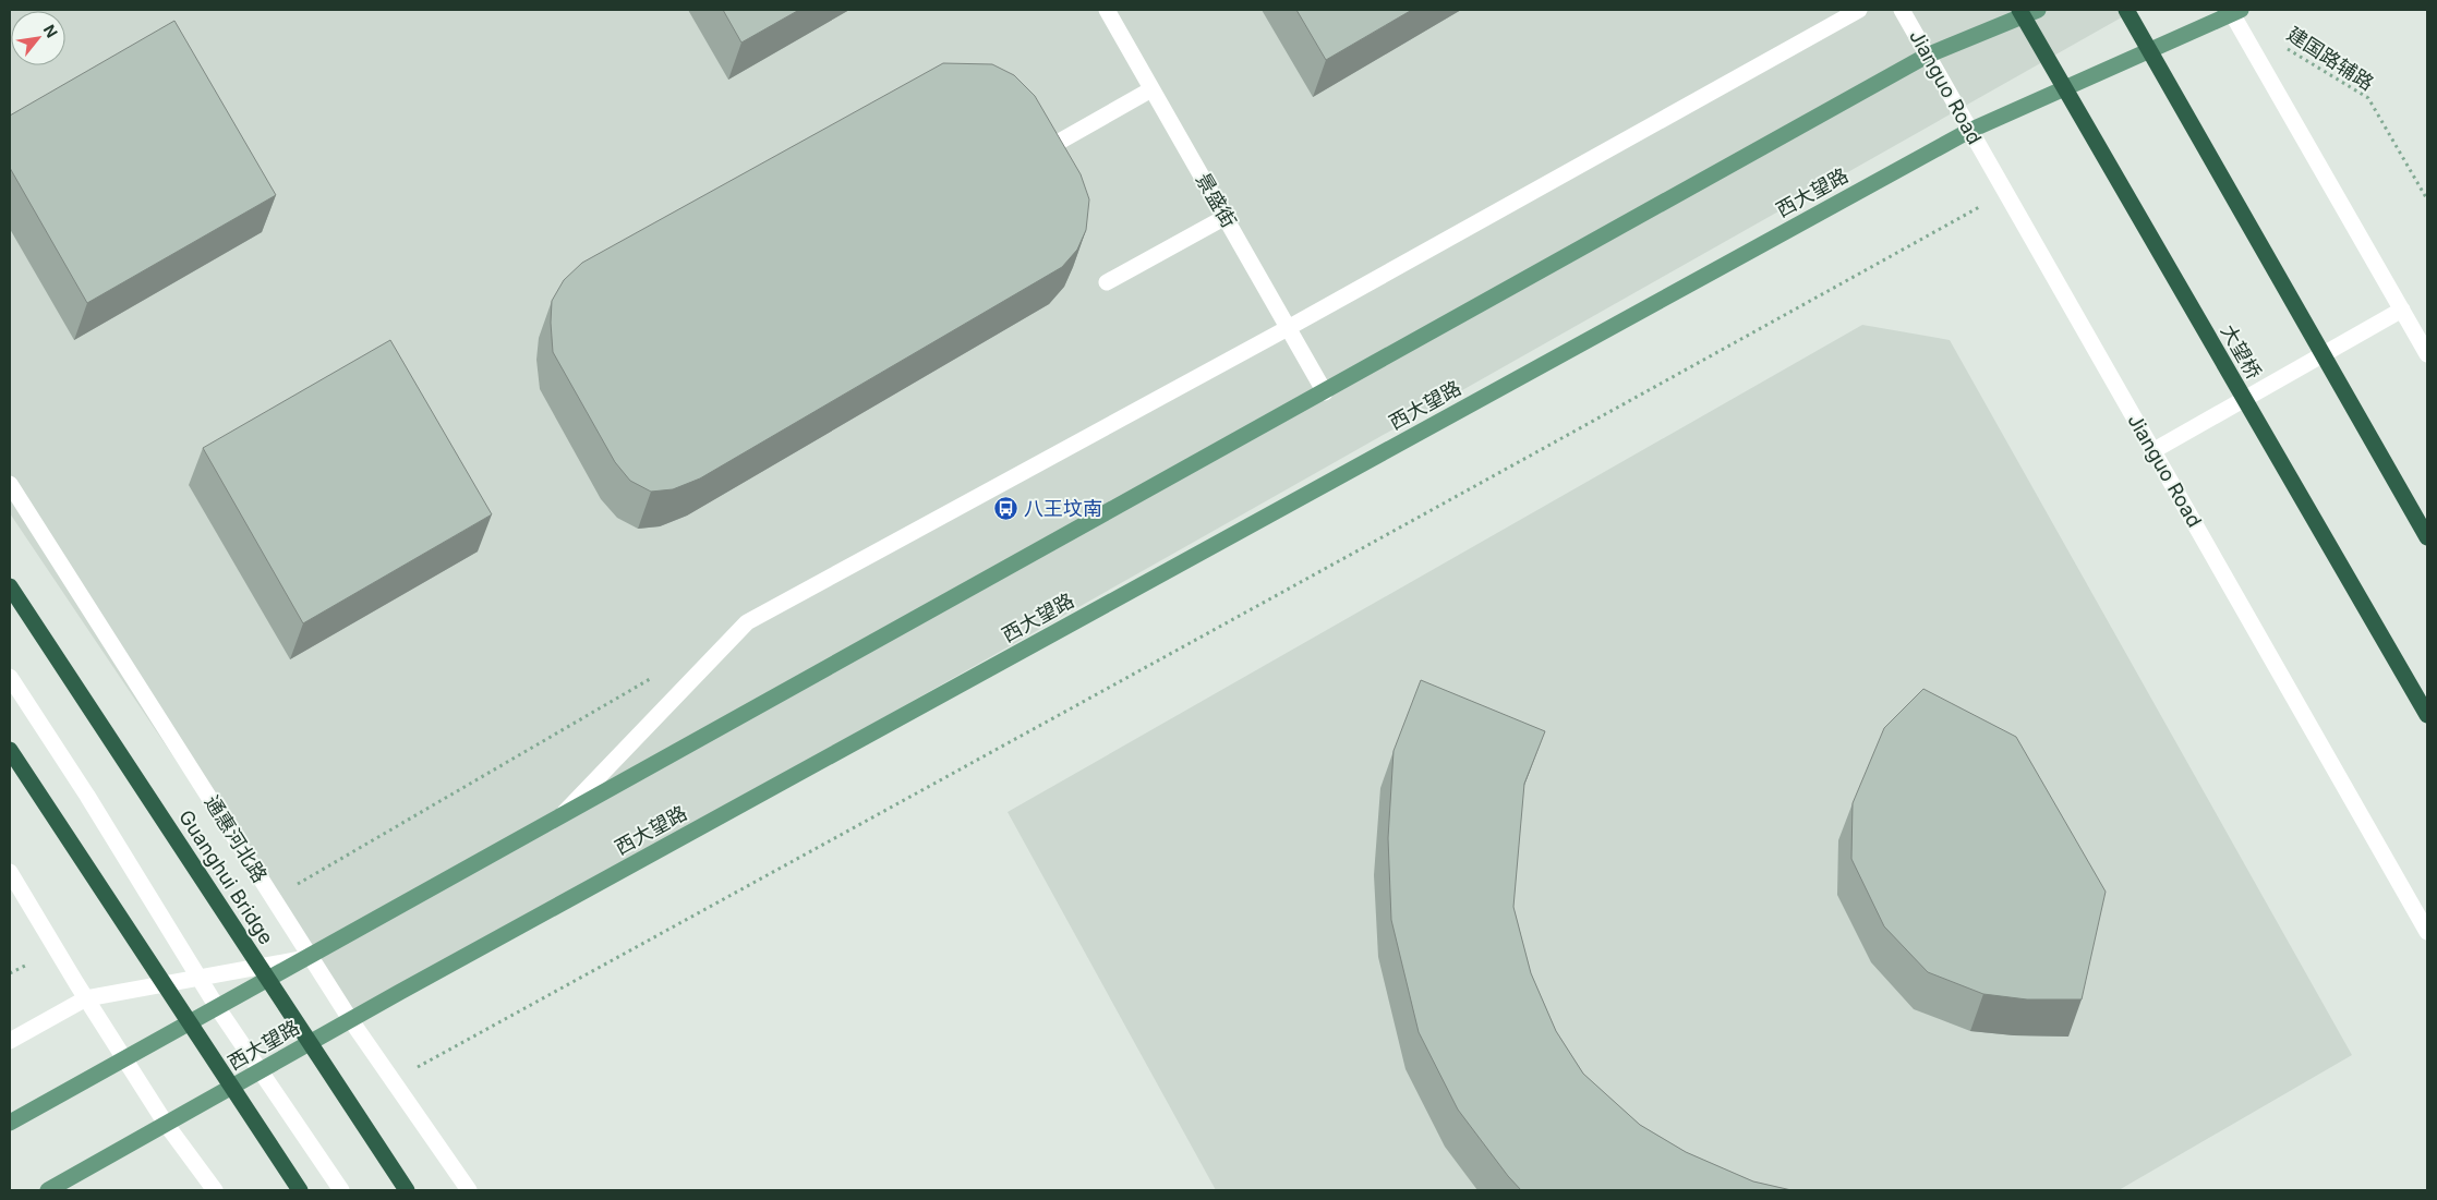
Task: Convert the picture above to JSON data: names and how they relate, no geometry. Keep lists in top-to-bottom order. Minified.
{"streets":{"highway":["大望桥","Guanghui Bridge"],"main road":["西大望路"],"street":["Jianguo Road","景盛街","通惠河北路"],"path":["建国路辅路"]},"crossings":[["Jianguo Road","西大望路"],["西大望路","通惠河北路"]],"places":{"bus stop":["八王坟南"]},"north":"top right"}
